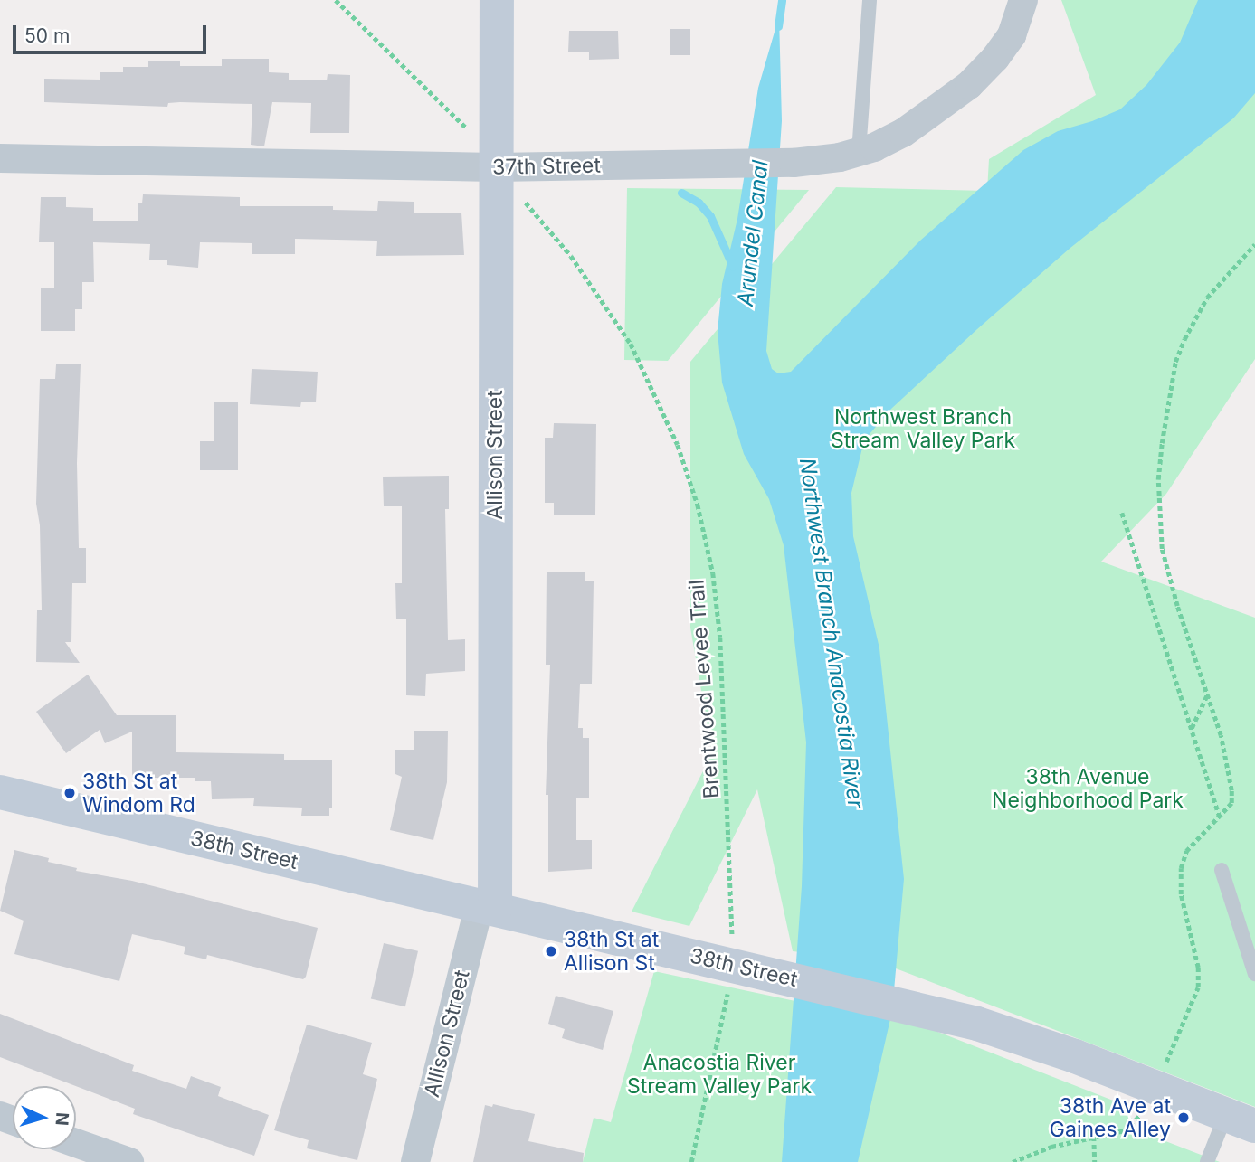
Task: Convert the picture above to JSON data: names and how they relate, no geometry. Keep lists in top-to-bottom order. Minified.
{"streets":{"main road":["Allison Street","38th Street"],"street":["37th Street"],"path":["Brentwood Levee Trail"]},"crossings":[["37th Street","Allison Street"],["Allison Street","38th Street"],["Brentwood Levee Trail","38th Street"]],"water":["Arundel Canal","Northwest Branch Anacostia River"],"parks":["Northwest Branch Stream Valley Park","38th Avenue Neighborhood Park","Anacostia River Stream Valley Park"],"places":["38th St at Windom Rd","38th St at Allison St","38th Ave at Gaines Alley"],"scale_bar":"50 m","north":"right"}
